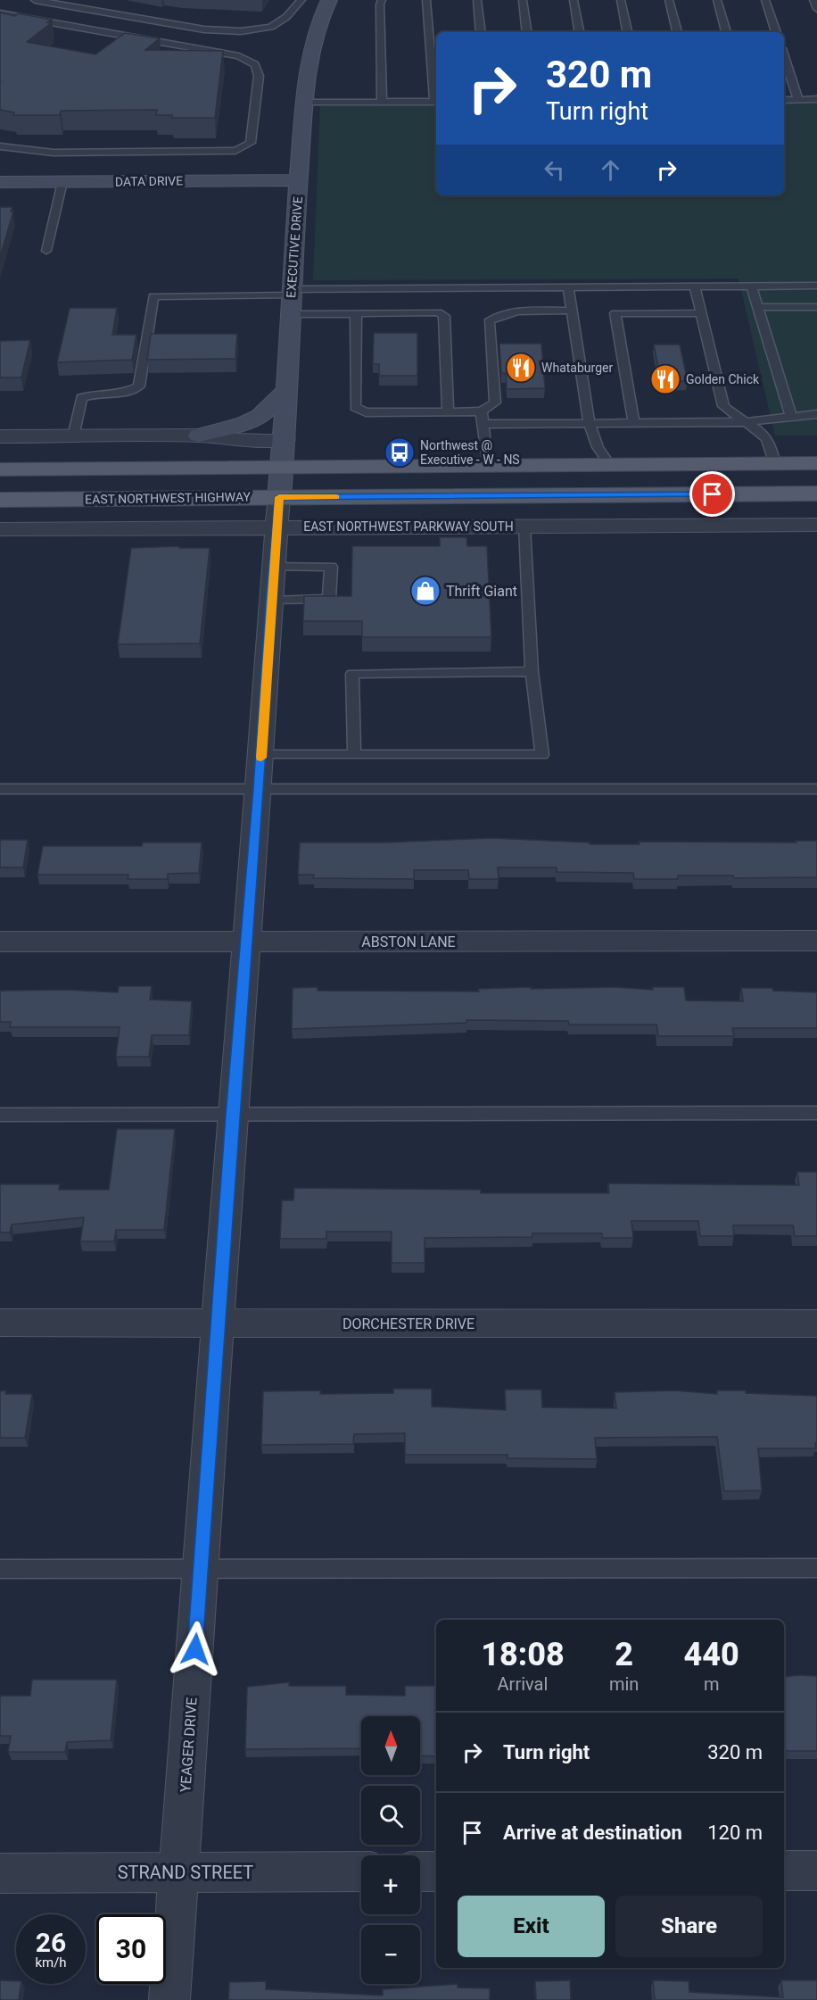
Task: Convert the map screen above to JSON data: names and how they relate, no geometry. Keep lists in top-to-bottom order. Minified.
{"streets":{"main road":["EAST NORTHWEST HIGHWAY"],"street":["DATA DRIVE","EXECUTIVE DRIVE","EAST NORTHWEST PARKWAY SOUTH","ABSTON LANE","DORCHESTER DRIVE","YEAGER DRIVE","STRAND STREET"]},"crossings":[["DATA DRIVE","EXECUTIVE DRIVE"],["EXECUTIVE DRIVE","EAST NORTHWEST HIGHWAY"],["EXECUTIVE DRIVE","EAST NORTHWEST PARKWAY SOUTH"],["EXECUTIVE DRIVE","YEAGER DRIVE"],["EAST NORTHWEST HIGHWAY","EAST NORTHWEST PARKWAY SOUTH"],["EAST NORTHWEST HIGHWAY","YEAGER DRIVE"],["EAST NORTHWEST PARKWAY SOUTH","YEAGER DRIVE"],["ABSTON LANE","YEAGER DRIVE"],["DORCHESTER DRIVE","YEAGER DRIVE"],["YEAGER DRIVE","STRAND STREET"]],"places":{"restaurant":["Whataburger","Golden Chick"],"bus stop":["Northwest @ Executive - W - NS"],"shop":["Thrift Giant"]},"north":"top","page":{"turn":["320 m","Turn right"],"eta":["18:08","Arrival","2","min","440","m"],"list":[{"name":"Turn right","value":"320 m"},{"name":"Arrive at destination","value":"120 m"}],"map_buttons":["+","−"],"buttons":["Exit","Share"],"speed":"26 km/h","limit":"30"}}
